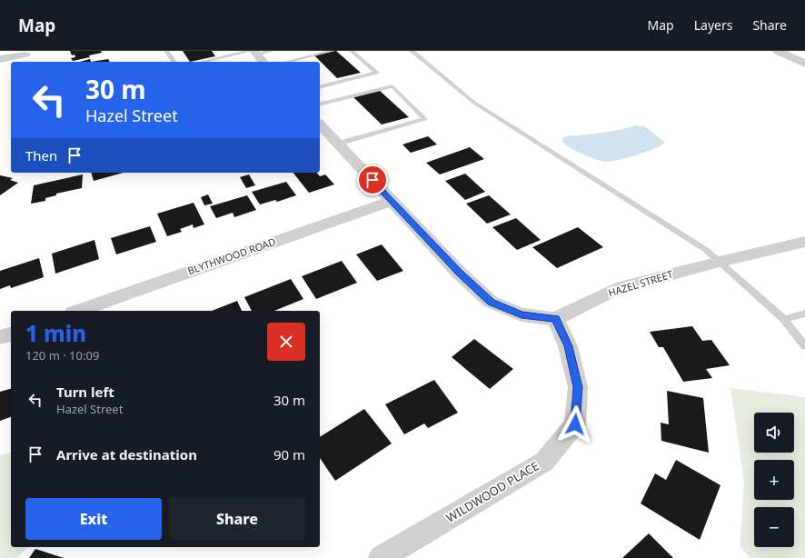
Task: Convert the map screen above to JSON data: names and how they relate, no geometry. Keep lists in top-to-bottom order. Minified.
{"streets":{"street":["BLYTHWOOD ROAD","HAZEL STREET","WILDWOOD PLACE"]},"crossings":[["HAZEL STREET","WILDWOOD PLACE"]],"page":{"header":"Map","nav":["Map","Layers","Share"],"turn":["30 m","Hazel Street"],"then":"Then","heading":["1 min","120 m · 10:09"],"list":[{"name":"Turn left","note":"Hazel Street","value":"30 m"},{"name":"Arrive at destination","value":"90 m"}],"map_buttons":["+","−"],"buttons":["Exit","Share"]}}
